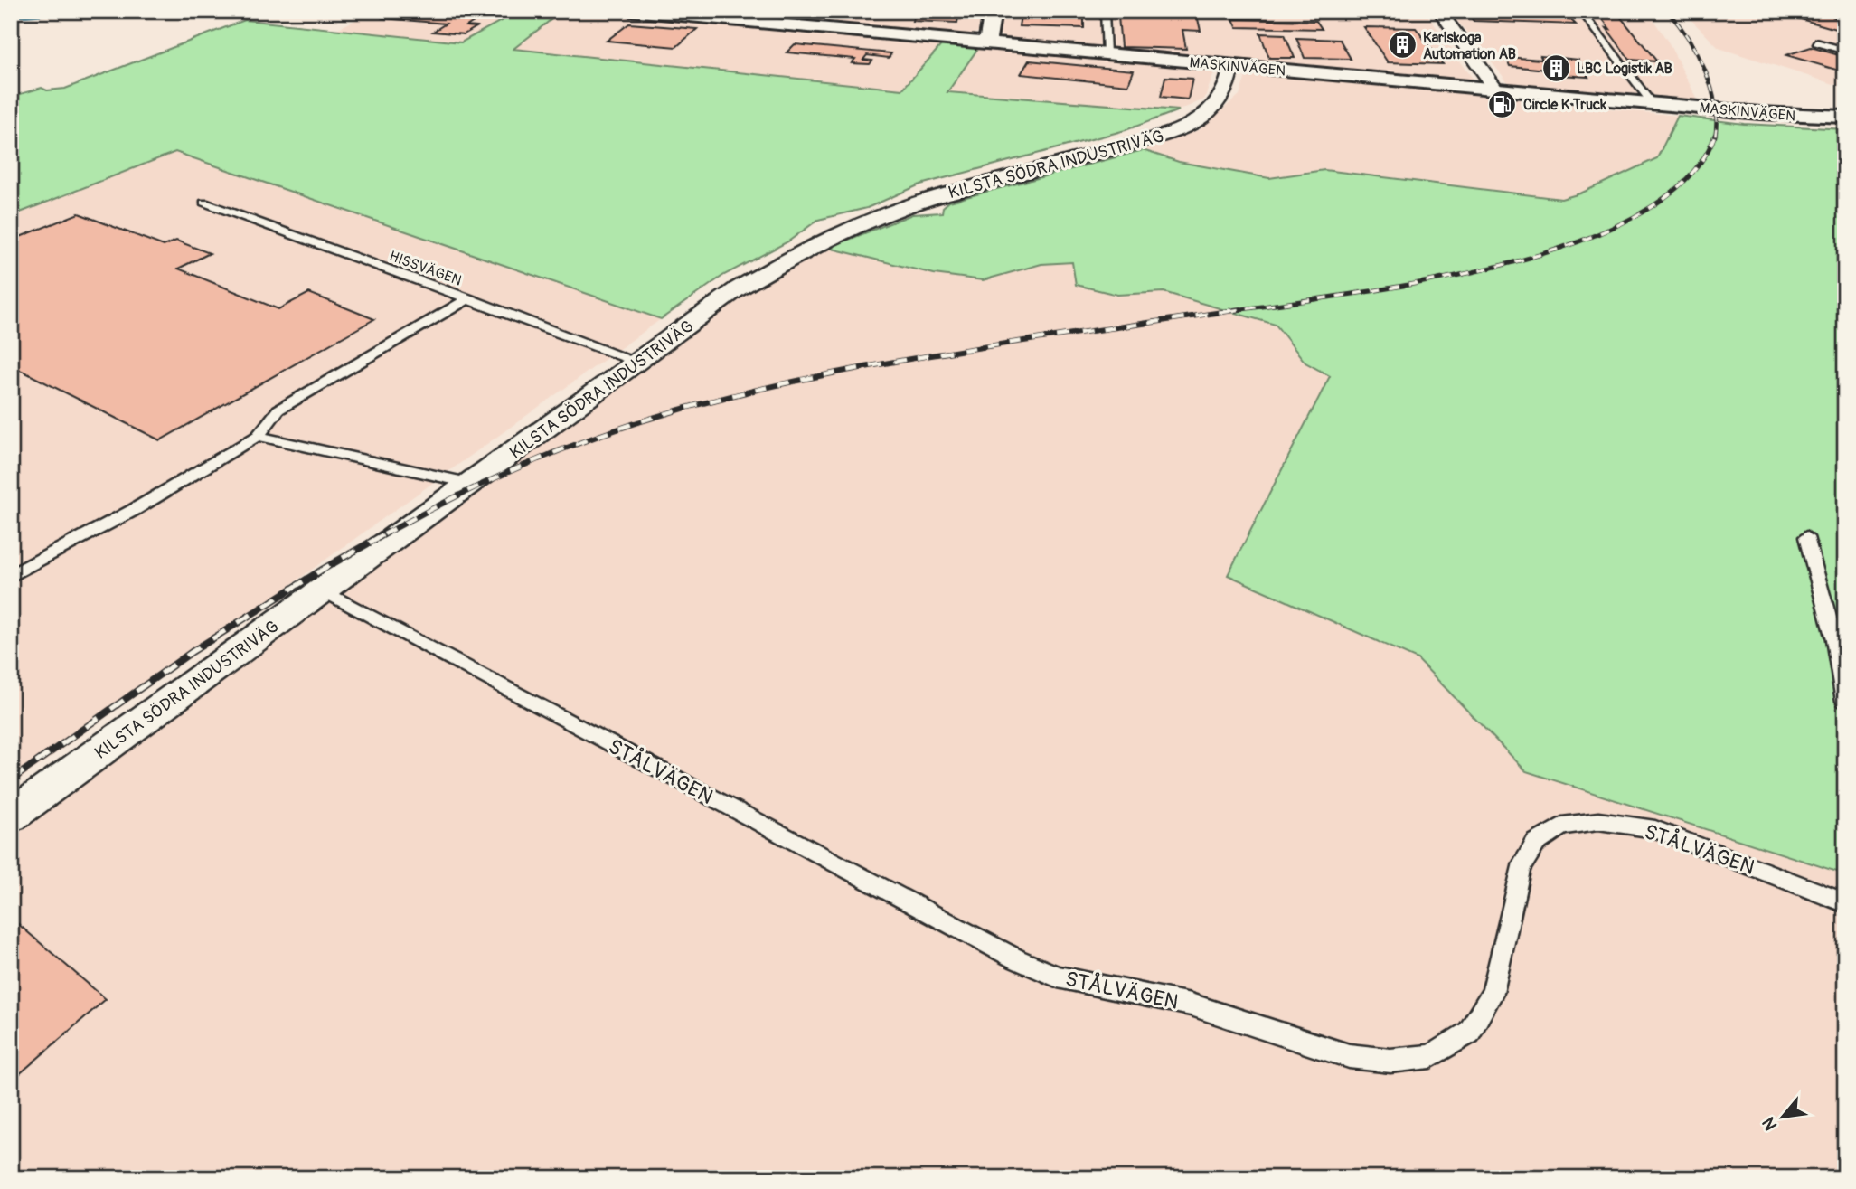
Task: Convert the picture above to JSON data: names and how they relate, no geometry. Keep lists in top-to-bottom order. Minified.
{"streets":{"street":["MASKINVÄGEN","KILSTA SÖDRA INDUSTRIVÄG"],"lane":["HISSVÄGEN","STÅLVÄGEN"]},"crossings":[["MASKINVÄGEN","KILSTA SÖDRA INDUSTRIVÄG"],["KILSTA SÖDRA INDUSTRIVÄG","HISSVÄGEN"],["KILSTA SÖDRA INDUSTRIVÄG","STÅLVÄGEN"]],"places":{"building":["Karlskoga Automation AB","LBC Logistik AB"],"fuel station":["Circle K Truck"]},"north":"bottom left"}
